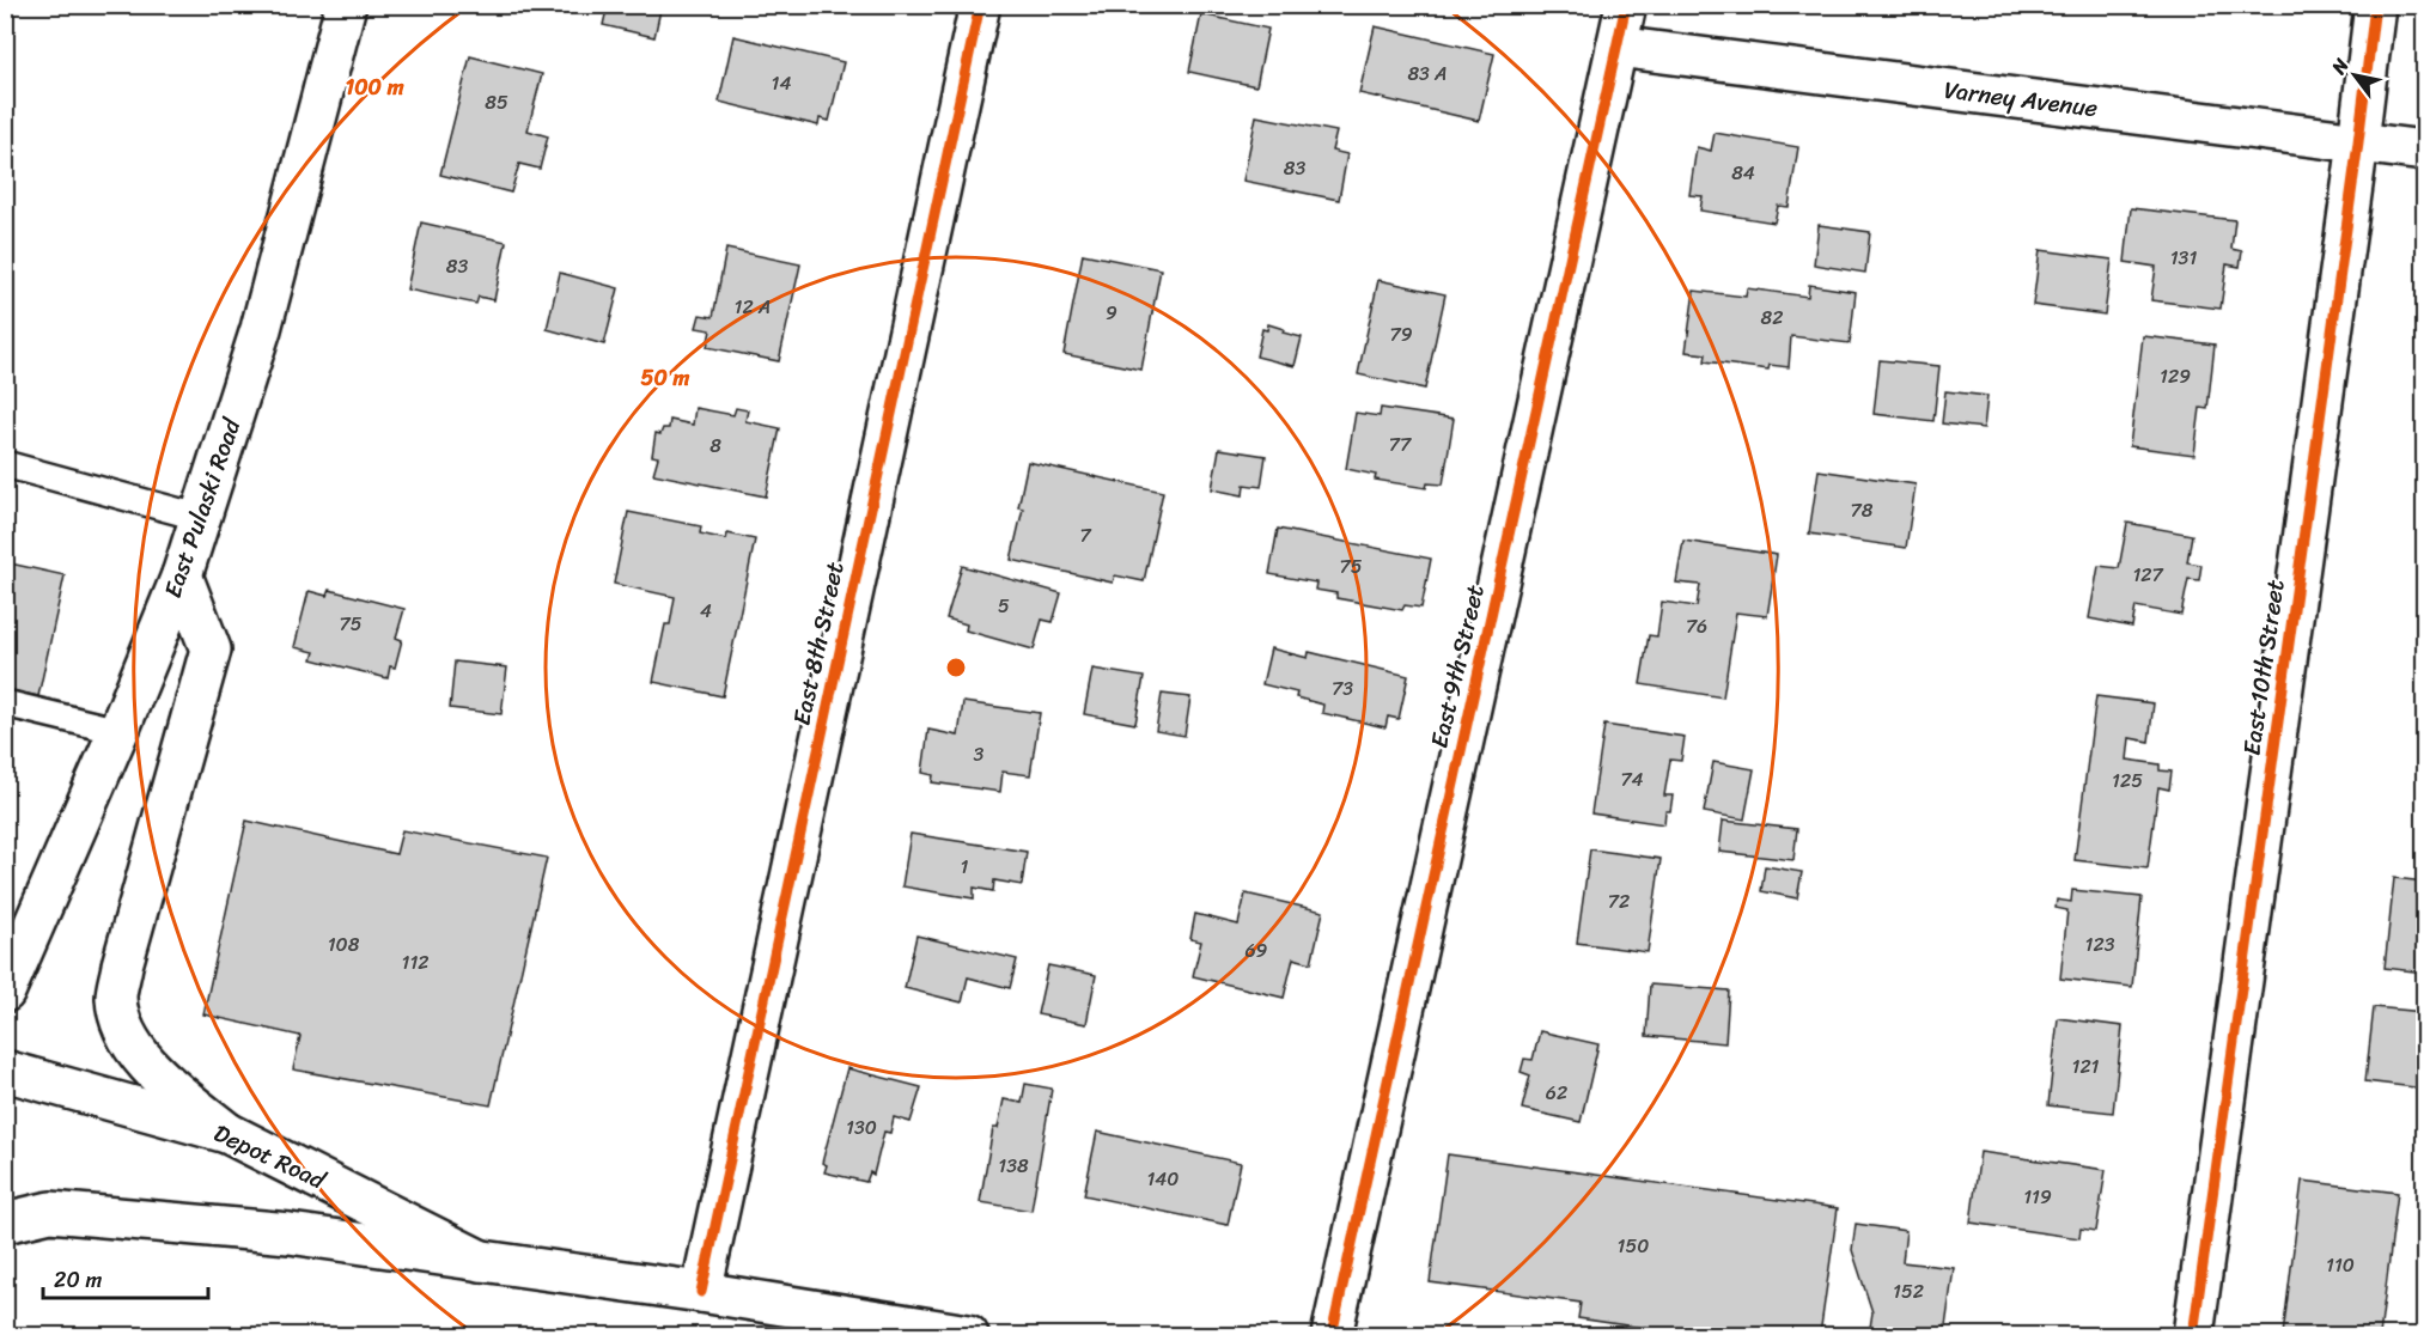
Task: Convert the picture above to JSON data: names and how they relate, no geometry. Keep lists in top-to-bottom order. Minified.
{"streets":{"street":["Varney Avenue","East Pulaski Road","East 8th Street","East 9th Street","East 10th Street","Depot Road"]},"crossings":[["Varney Avenue","East 9th Street"],["Varney Avenue","East 10th Street"],["East 8th Street","Depot Road"]],"house_numbers":["83 A","14","85","83","84","131","83","12 A","9","82","79","129","77","8","78","7","75","127","5","4","75","76","73","3","74","125","1","72","108","123","69","112","121","62","130","138","140","119","150","110","152"],"scale_bar":"20 m","north":"top left","rings":["100 m","50 m"]}
